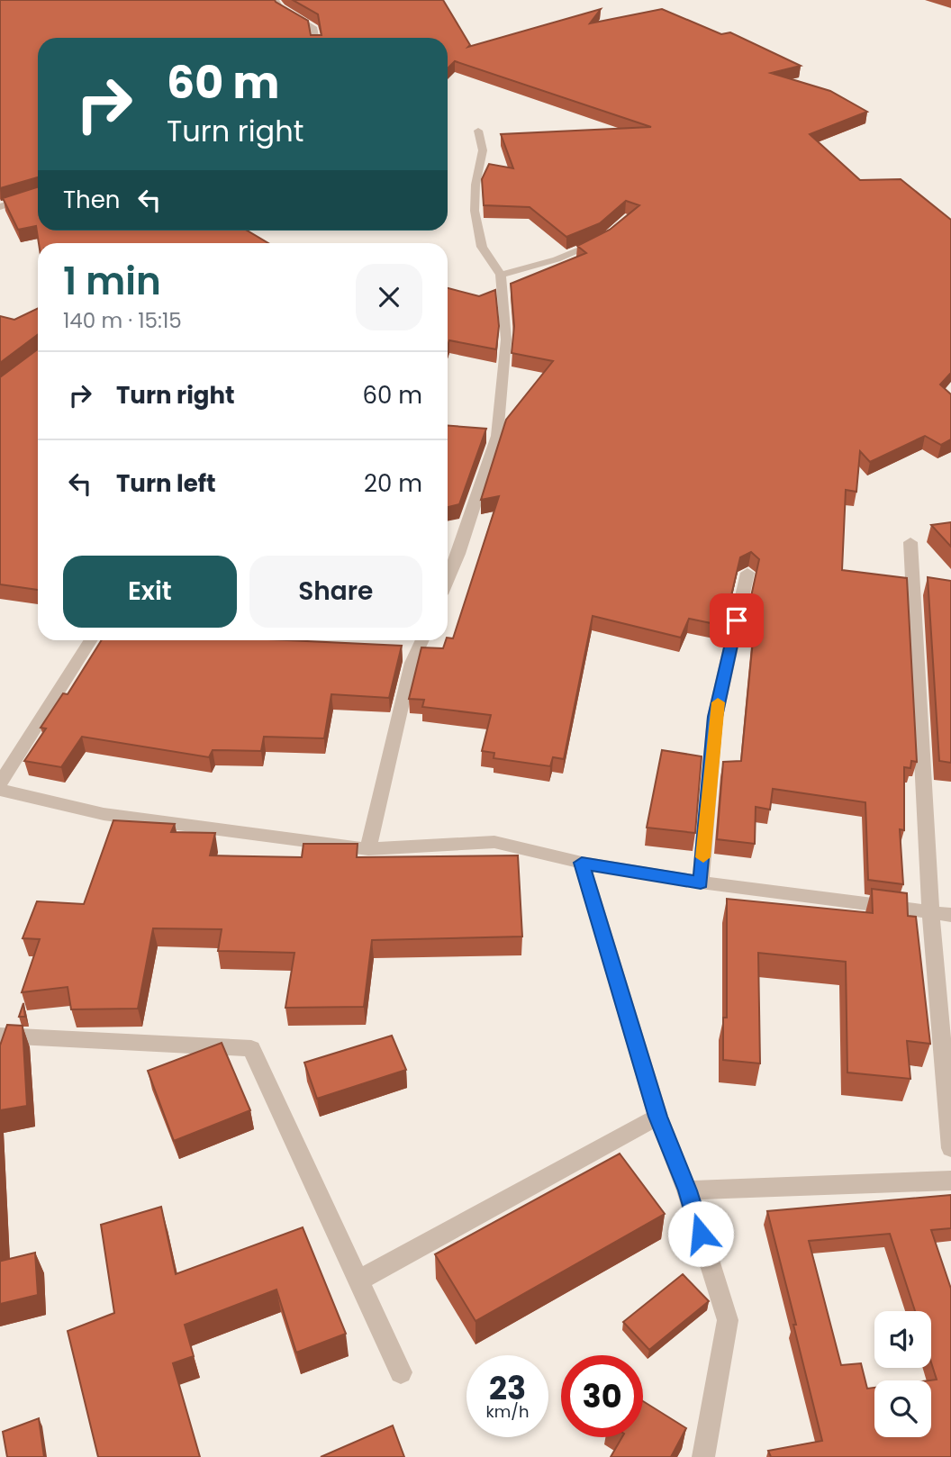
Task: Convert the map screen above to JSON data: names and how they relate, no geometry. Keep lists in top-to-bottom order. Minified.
{"page":{"turn":["60 m","Turn right"],"then":"Then","heading":["1 min","140 m · 15:15"],"list":[{"name":"Turn right","value":"60 m"},{"name":"Turn left","value":"20 m"}],"buttons":["Exit","Share"],"speed":"23 km/h","limit":"30"}}
